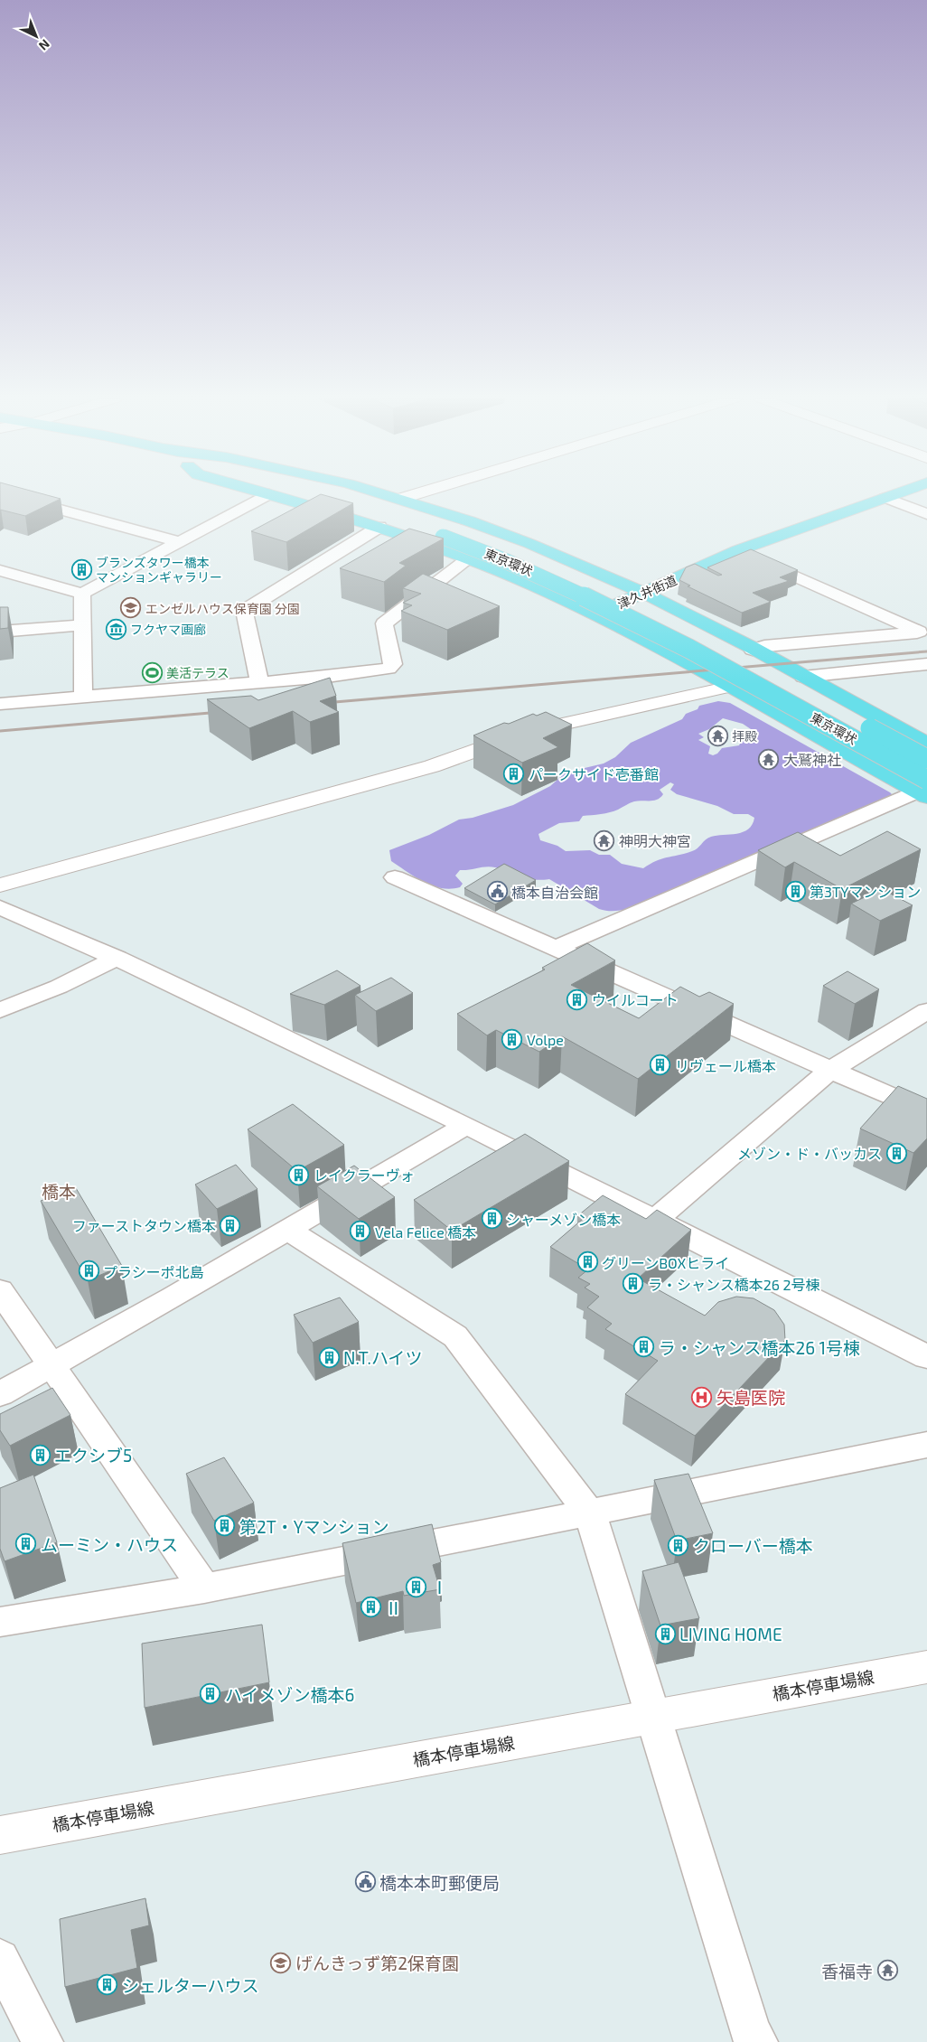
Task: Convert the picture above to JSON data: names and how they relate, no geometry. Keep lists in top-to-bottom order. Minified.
{"streets":{"highway":["東京環状","津久井街道"],"street":["橋本停車場線"]},"districts":["橋本"],"places":{"building":["ブランズタワー橋本 マンションギャラリー","パークサイド壱番館","第3TYマンション","ウイルコート","Volpe","リヴェール橋本","メゾン・ド・バッカス","レイクラーヴォ","シャーメゾン橋本","ファーストタウン橋本","Vela Felice 橋本","グリーンBOXヒライ","プラシーポ北島","ラ・シャンス橋本26 2号棟","ラ・シャンス橋本26 1号棟","N.T.ハイツ","エクシブ5","第2T・Yマンション","ムーミン・ハウス","クローバー橋本","Ⅰ","Ⅱ","LIVING HOME","ハイメゾン橋本6","シェルターハウス"],"school or university":["エンゼルハウス保育園 分園","げんきっず第2保育園"],"museum":["フクヤマ画廊"],"sports":["美活テラス"],"temple":["拝殿","大鷲神社","神明大神宮","香福寺"],"public building":["橋本自治会館","橋本本町郵便局"],"hospital":["矢島医院"]},"north":"bottom right"}
